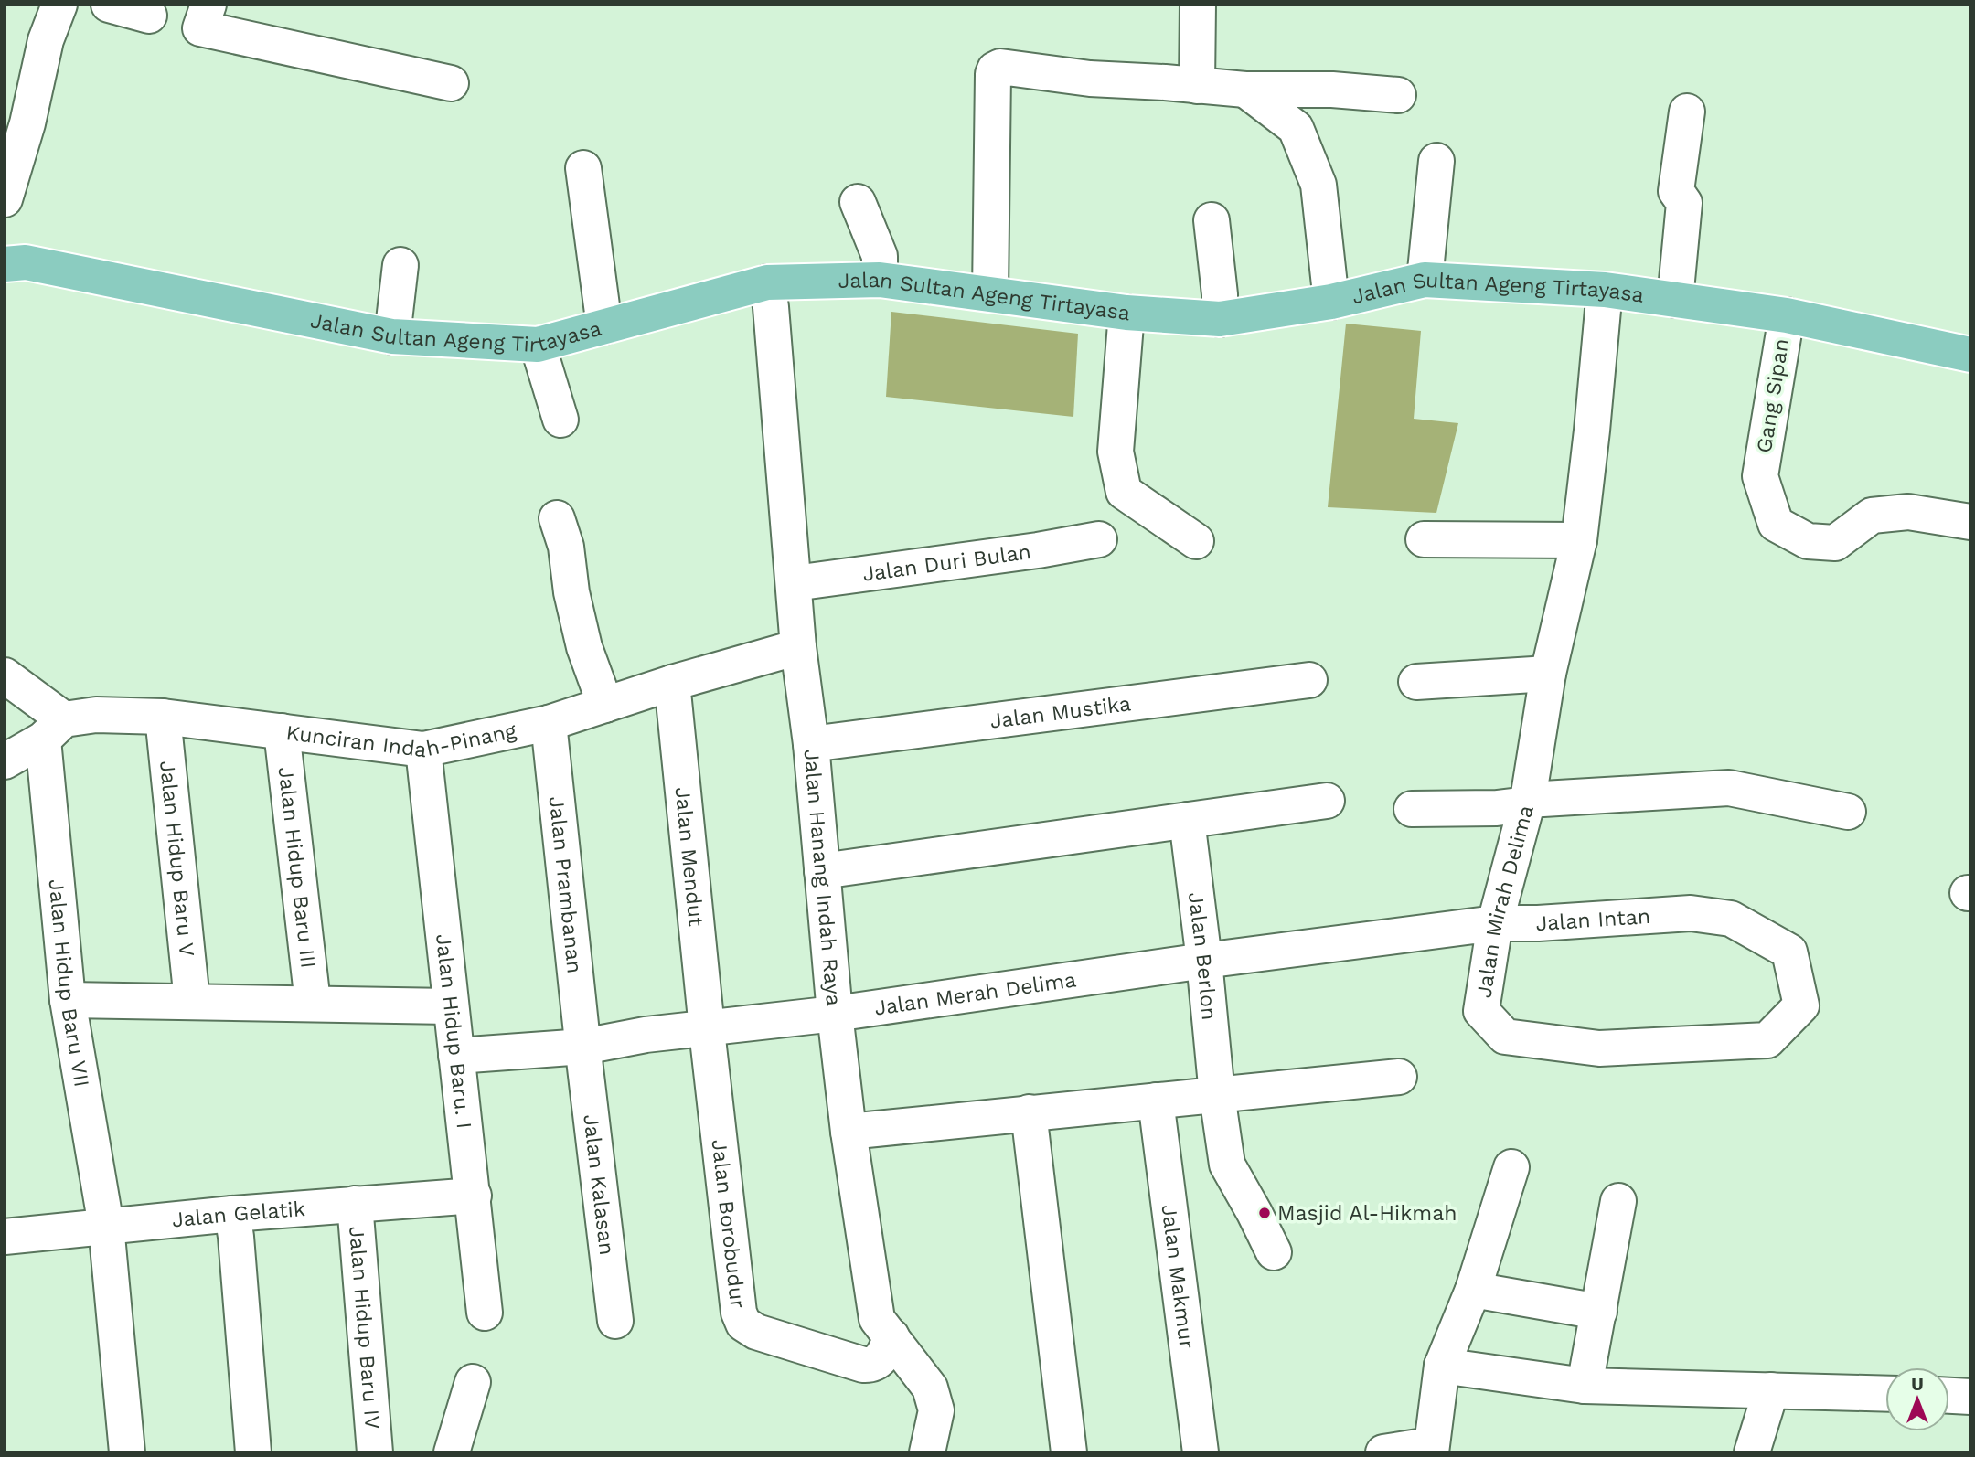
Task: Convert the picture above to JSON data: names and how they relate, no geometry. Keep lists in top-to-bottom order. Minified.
{"streets":{"main road":["Jalan Sultan Ageng Tirtayasa"],"street":["Gang Sipan","Jalan Duri Bulan","Jalan Mustika","Kunciran Indah-Pinang","Jalan Mendut","Jalan Hidup Baru V","Jalan Hidup Baru III","Jalan Hanang Indah Raya","Jalan Prambanan","Jalan Mirah Delima","Jalan Intan","Jalan Berlon","Jalan Hidup Baru VII","Jalan Merah Delima","Jalan Hidup Baru. I","Jalan Kalasan","Jalan Gelatik","Jalan Borobudur","Jalan Makmur","Jalan Hidup Baru IV"]},"crossings":[["Jalan Sultan Ageng Tirtayasa","Gang Sipan"],["Jalan Sultan Ageng Tirtayasa","Jalan Hanang Indah Raya"],["Jalan Sultan Ageng Tirtayasa","Jalan Mirah Delima"],["Jalan Duri Bulan","Jalan Hanang Indah Raya"],["Jalan Mustika","Jalan Hanang Indah Raya"],["Kunciran Indah-Pinang","Jalan Mendut"],["Kunciran Indah-Pinang","Jalan Hidup Baru V"],["Kunciran Indah-Pinang","Jalan Hidup Baru III"],["Kunciran Indah-Pinang","Jalan Hanang Indah Raya"],["Kunciran Indah-Pinang","Jalan Prambanan"],["Kunciran Indah-Pinang","Jalan Hidup Baru VII"],["Kunciran Indah-Pinang","Jalan Hidup Baru. I"],["Jalan Mendut","Jalan Merah Delima"],["Jalan Mendut","Jalan Borobudur"],["Jalan Hanang Indah Raya","Jalan Merah Delima"],["Jalan Hanang Indah Raya","Jalan Borobudur"],["Jalan Prambanan","Jalan Merah Delima"],["Jalan Prambanan","Jalan Kalasan"],["Jalan Mirah Delima","Jalan Intan"],["Jalan Mirah Delima","Jalan Merah Delima"],["Jalan Intan","Jalan Merah Delima"],["Jalan Berlon","Jalan Merah Delima"],["Jalan Hidup Baru VII","Jalan Gelatik"],["Jalan Merah Delima","Jalan Hidup Baru. I"],["Jalan Merah Delima","Jalan Kalasan"],["Jalan Merah Delima","Jalan Borobudur"],["Jalan Hidup Baru. I","Jalan Gelatik"],["Jalan Gelatik","Jalan Hidup Baru IV"]],"places":["Masjid Al-Hikmah"],"north":"top"}
